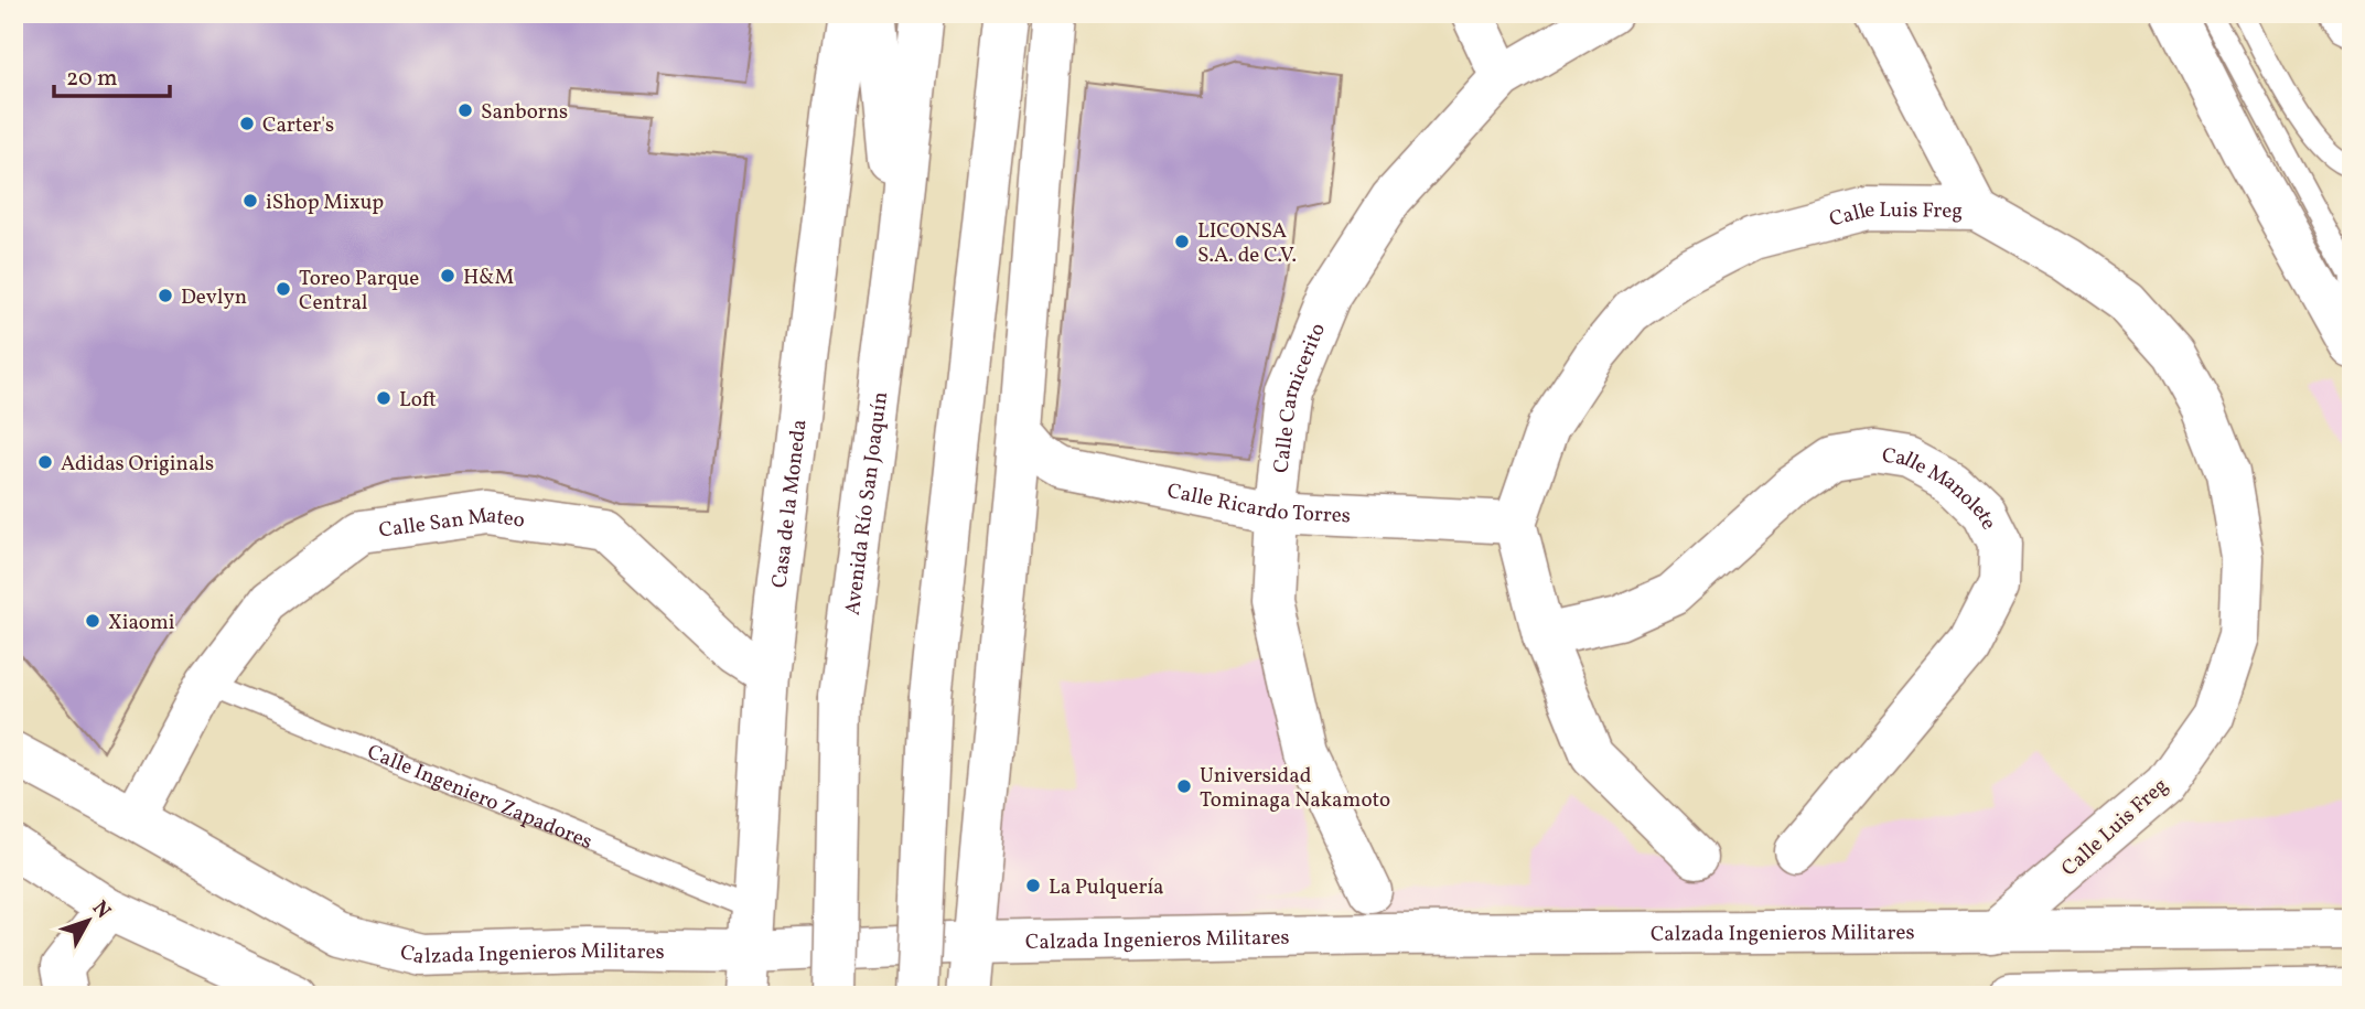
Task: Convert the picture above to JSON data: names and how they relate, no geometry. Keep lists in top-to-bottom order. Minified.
{"streets":{"main road":["Calle Luis Freg","Calle Carnicerito","Calle Manolete","Calle Ricardo Torres","Casa de la Moneda","Avenida Río San Joaquín","Calle San Mateo","Calzada Ingenieros Militares"],"lane":["Calle Ingeniero Zapadores"]},"crossings":[["Calle Luis Freg","Calle Ricardo Torres"],["Calle Luis Freg","Calzada Ingenieros Militares"],["Calle Carnicerito","Calle Ricardo Torres"],["Casa de la Moneda","Calle San Mateo"],["Casa de la Moneda","Calle Ingeniero Zapadores"],["Casa de la Moneda","Calzada Ingenieros Militares"],["Calle San Mateo","Calle Ingeniero Zapadores"],["Calle San Mateo","Calzada Ingenieros Militares"]],"places":["Sanborns","Carter's","iShop Mixup","LICONSA S.A. de C.V.","H&M","Toreo Parque Central","Devlyn","Loft","Adidas Originals","Xiaomi","Universidad Tominaga Nakamoto","La Pulquería"],"scale_bar":"20 m","north":"top right"}
